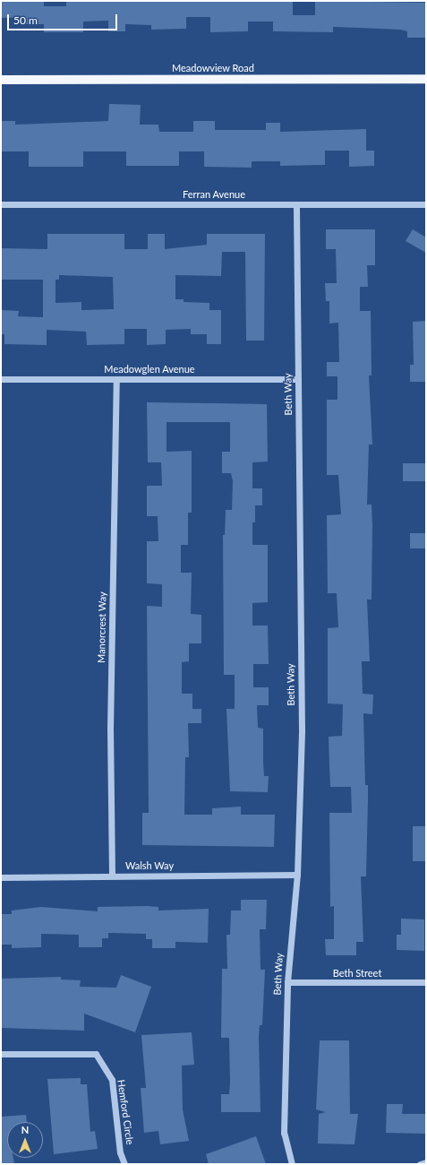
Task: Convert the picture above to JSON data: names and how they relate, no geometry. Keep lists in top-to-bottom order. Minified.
{"streets":{"main road":["Meadowview Road"],"street":["Ferran Avenue","Meadowglen Avenue","Beth Way","Manorcrest Way","Walsh Way","Beth Street","Hemford Circle"]},"crossings":[["Ferran Avenue","Beth Way"],["Meadowglen Avenue","Beth Way"],["Meadowglen Avenue","Manorcrest Way"],["Beth Way","Walsh Way"],["Beth Way","Beth Street"],["Manorcrest Way","Walsh Way"]],"scale_bar":"50 m","north":"top"}
